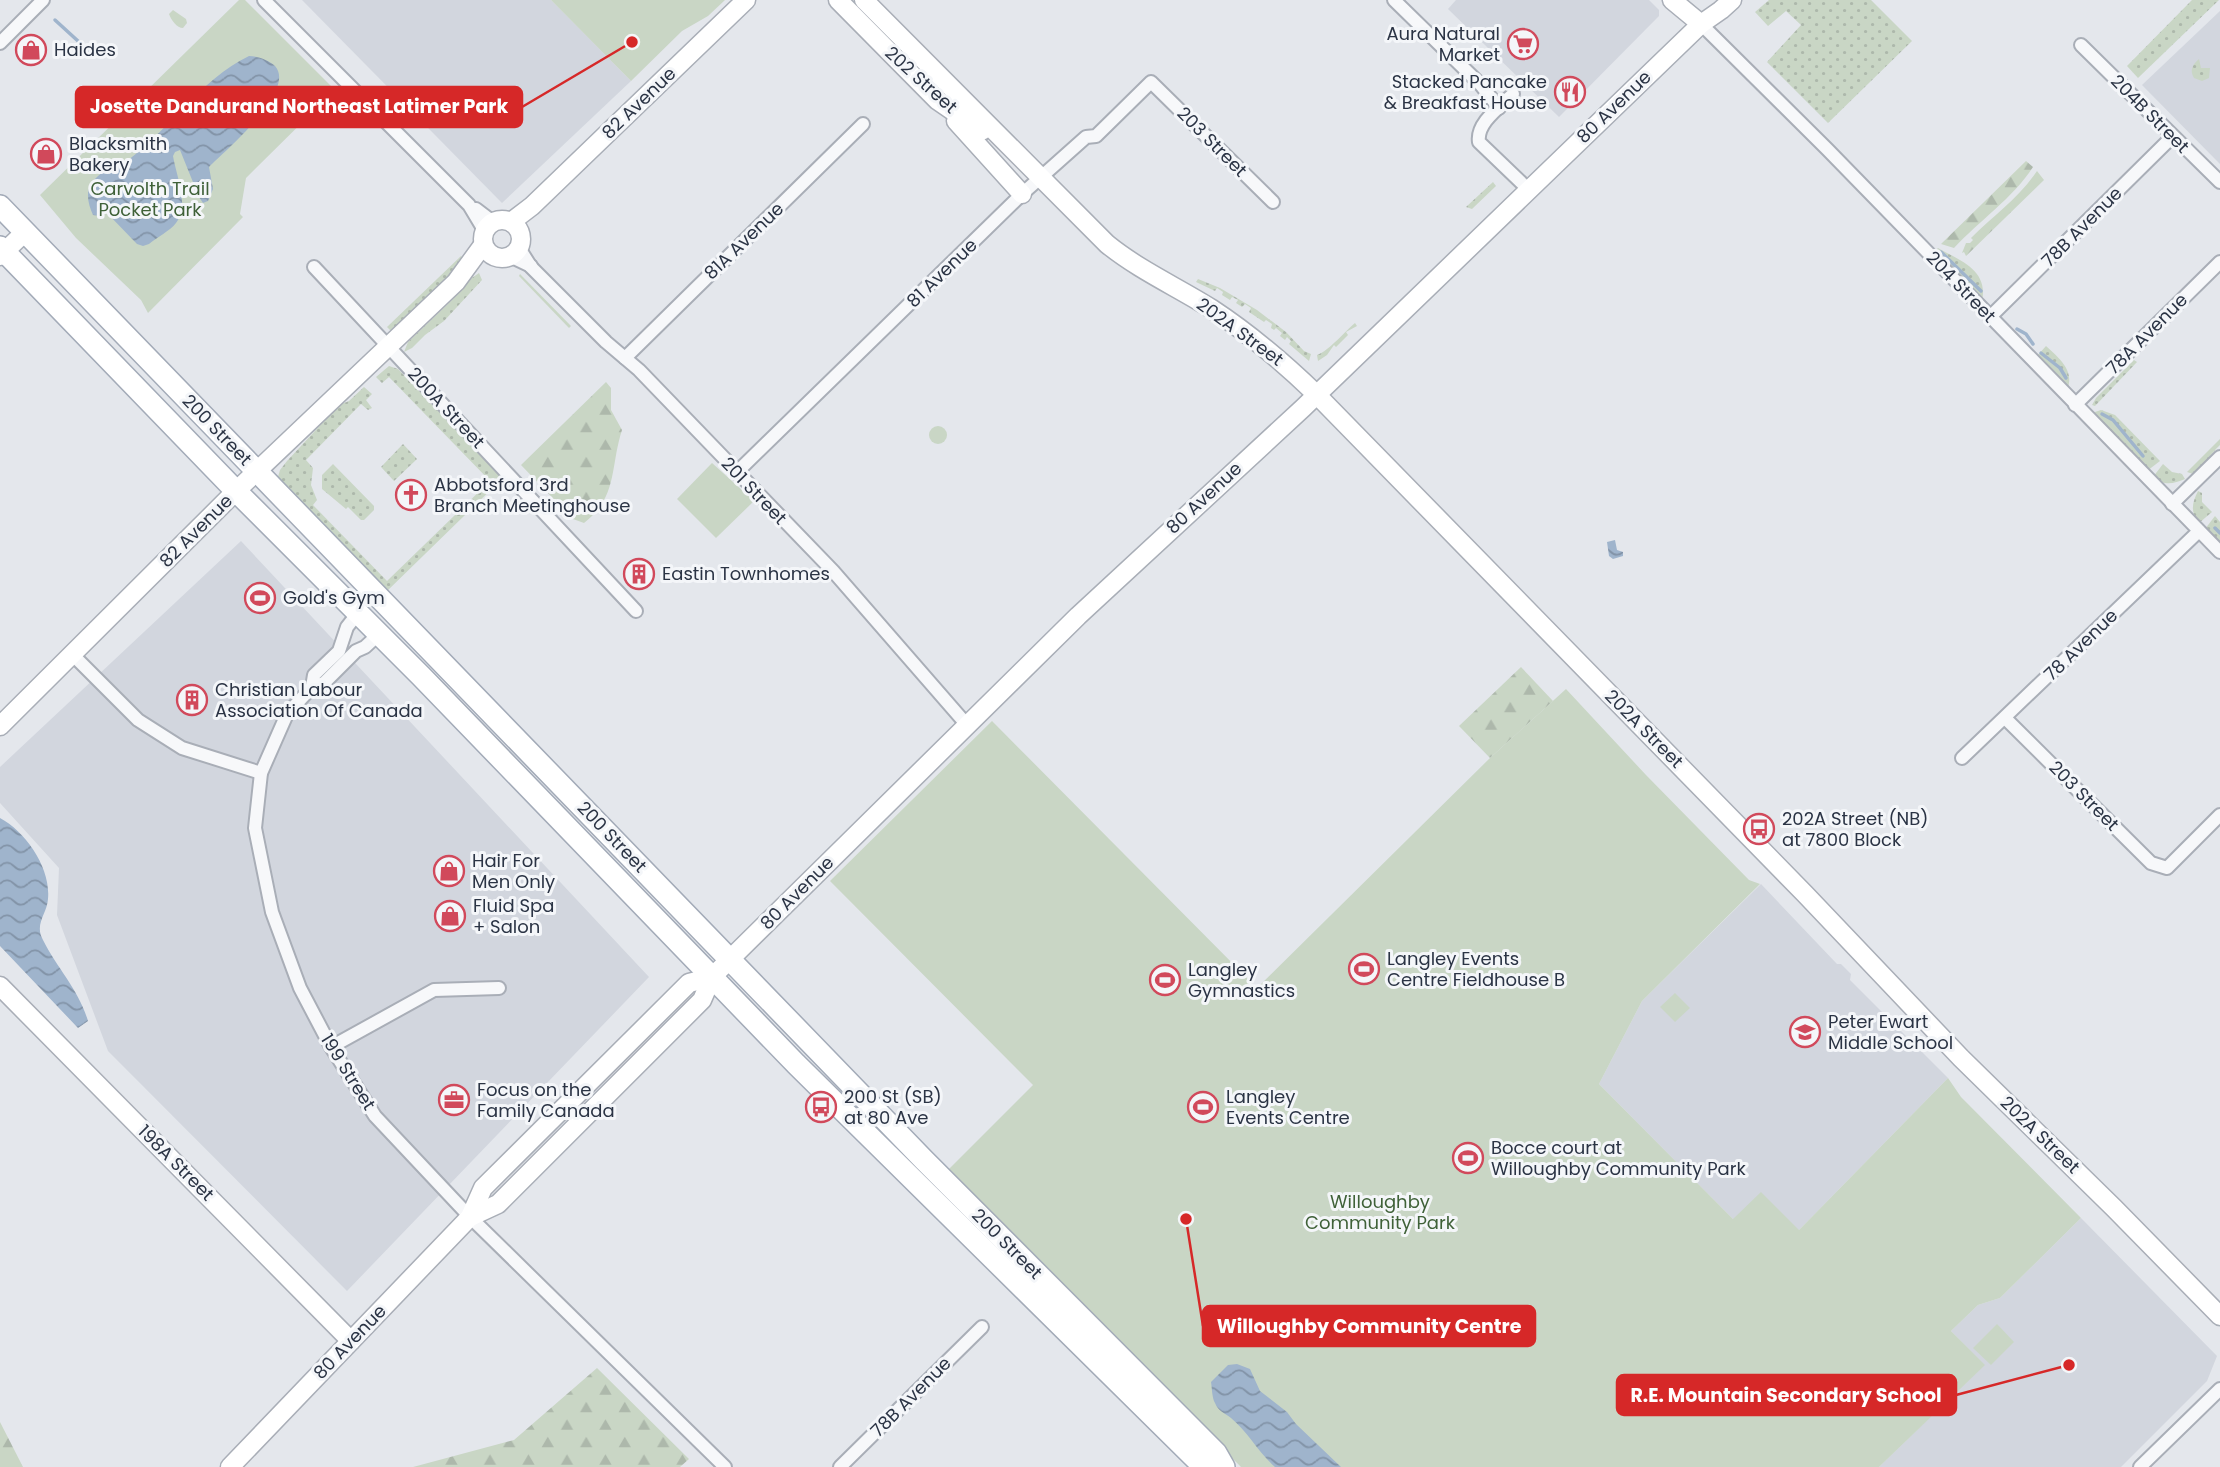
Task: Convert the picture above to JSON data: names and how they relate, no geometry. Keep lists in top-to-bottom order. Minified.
{"streets":{"main road":["202 Street","82 Avenue","80 Avenue","204 Street","202A Street","200 Street","198A Street"],"street":["204B Street","203 Street","78B Avenue","81A Avenue","81 Avenue","78A Avenue","200A Street","201 Street","78 Avenue","199 Street"]},"crossings":[["202 Street","81 Avenue"],["202 Street","202A Street"],["82 Avenue","200A Street"],["82 Avenue","200 Street"],["82 Avenue","201 Street"],["80 Avenue","204 Street"],["80 Avenue","202A Street"],["80 Avenue","200 Street"],["80 Avenue","201 Street"],["80 Avenue","199 Street"],["80 Avenue","198A Street"],["204B Street","78B Avenue"],["203 Street","81 Avenue"],["203 Street","78 Avenue"],["78B Avenue","204 Street"],["81A Avenue","201 Street"],["81 Avenue","202A Street"],["81 Avenue","201 Street"],["204 Street","78A Avenue"],["204 Street","78 Avenue"]],"parks":["Carvolth Trail Pocket Park","Willoughby Community Park"],"places":{"other":["Josette Dandurand Northeast Latimer Park","Willoughby Community Centre","R.E. Mountain Secondary School"],"supermarket":["Aura Natural Market"],"shop":["Haides","Blacksmith Bakery","Hair For Men Only","Fluid Spa + Salon"],"restaurant":["Stacked Pancake & Breakfast House"],"church":["Abbotsford 3rd Branch Meetinghouse"],"building":["Eastin Townhomes","Christian Labour Association Of Canada"],"sports":["Gold's Gym","Langley Events Centre Fieldhouse B","Langley Gymnastics","Langley Events Centre","Bocce court at Willoughby Community Park"],"bus stop":["202A Street (NB) at 7800 Block","200 St (SB) at 80 Ave"],"school or university":["Peter Ewart Middle School"],"office":["Focus on the Family Canada"]}}
